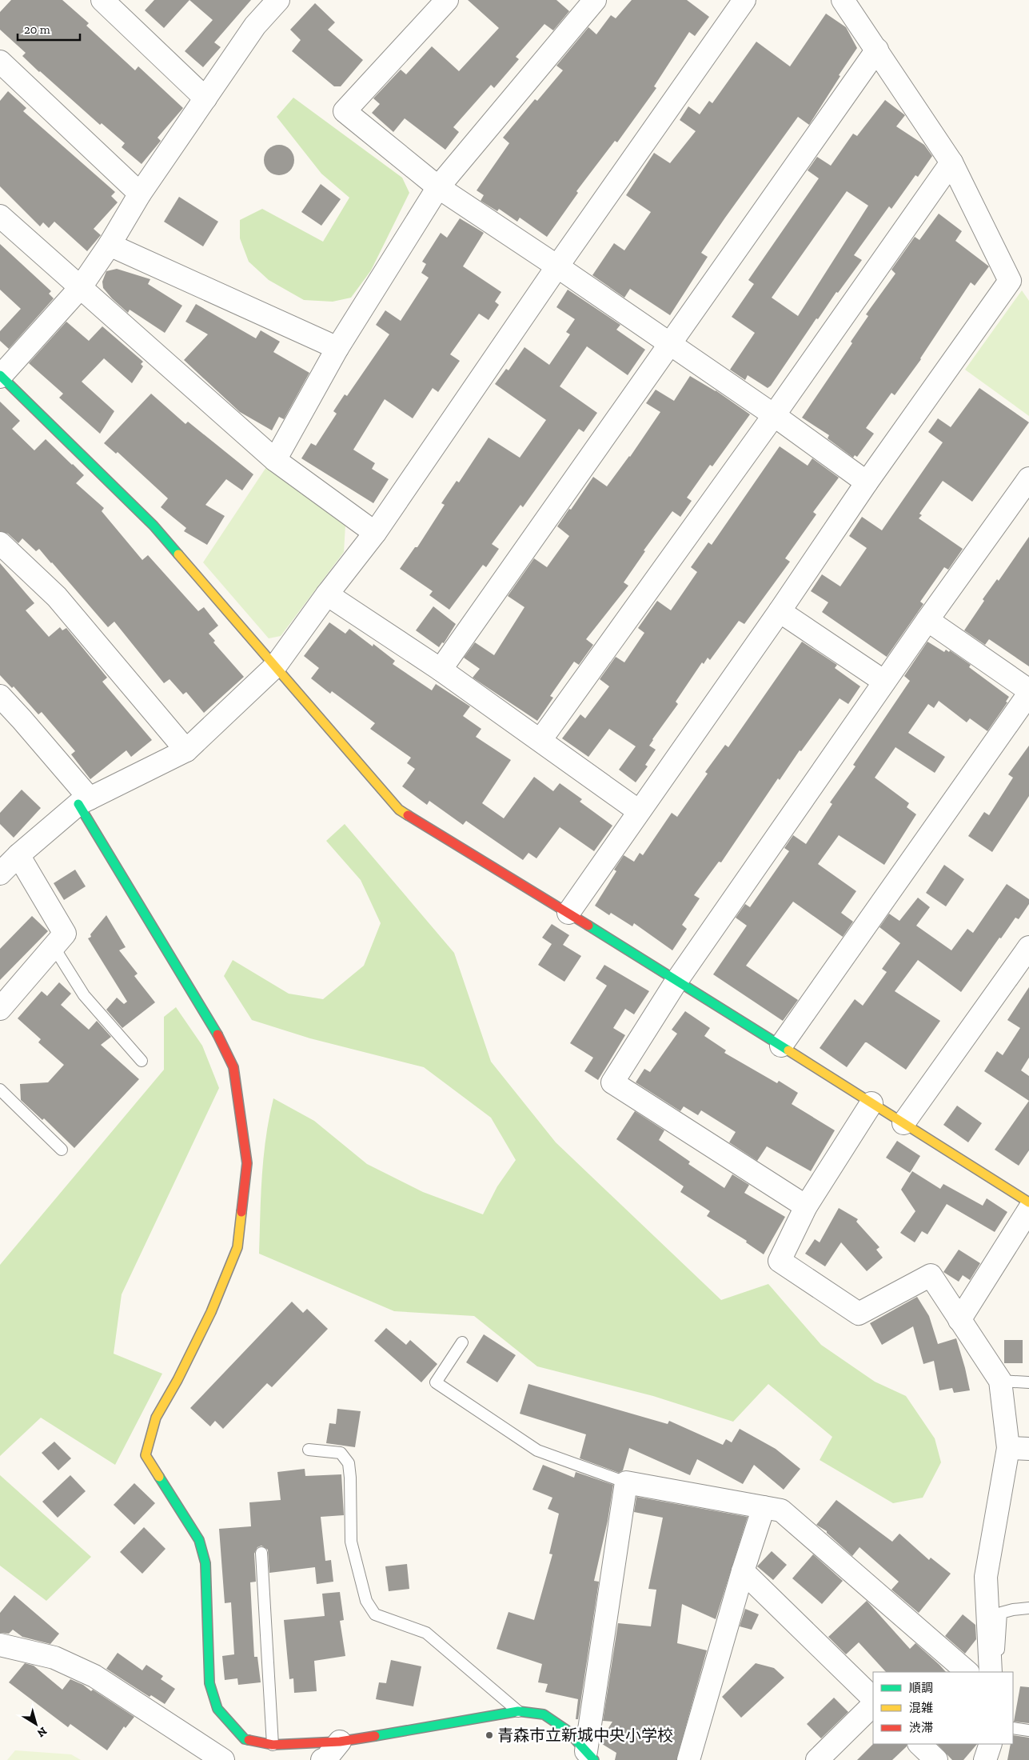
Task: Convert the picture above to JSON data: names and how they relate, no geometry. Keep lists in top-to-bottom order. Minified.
{"places":["青森市立新城中央小学校"],"legend":["順調","混雑","渋滞"],"scale_bar":"20 m","north":"bottom right"}
